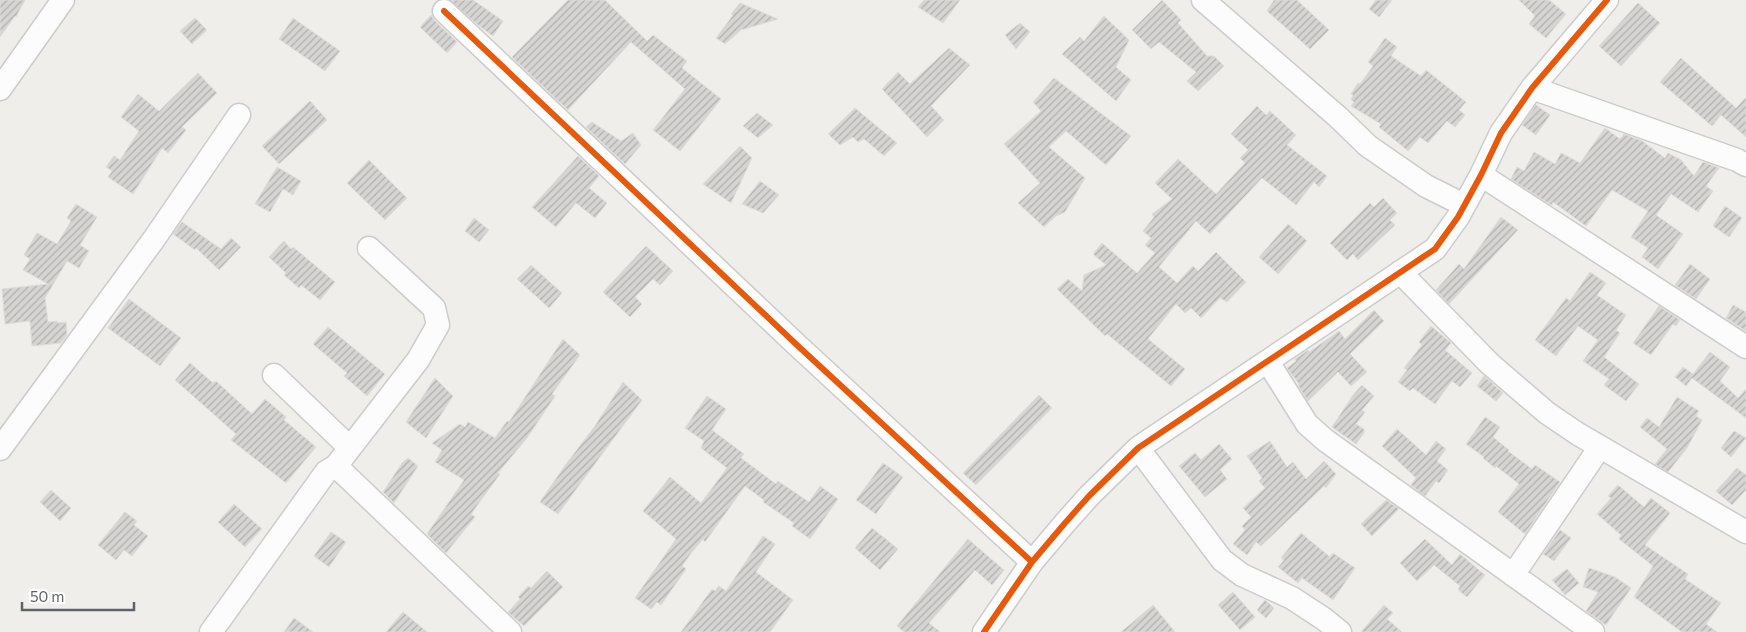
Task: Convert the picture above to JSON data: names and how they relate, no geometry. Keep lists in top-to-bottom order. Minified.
{"scale_bar":"50 m"}
